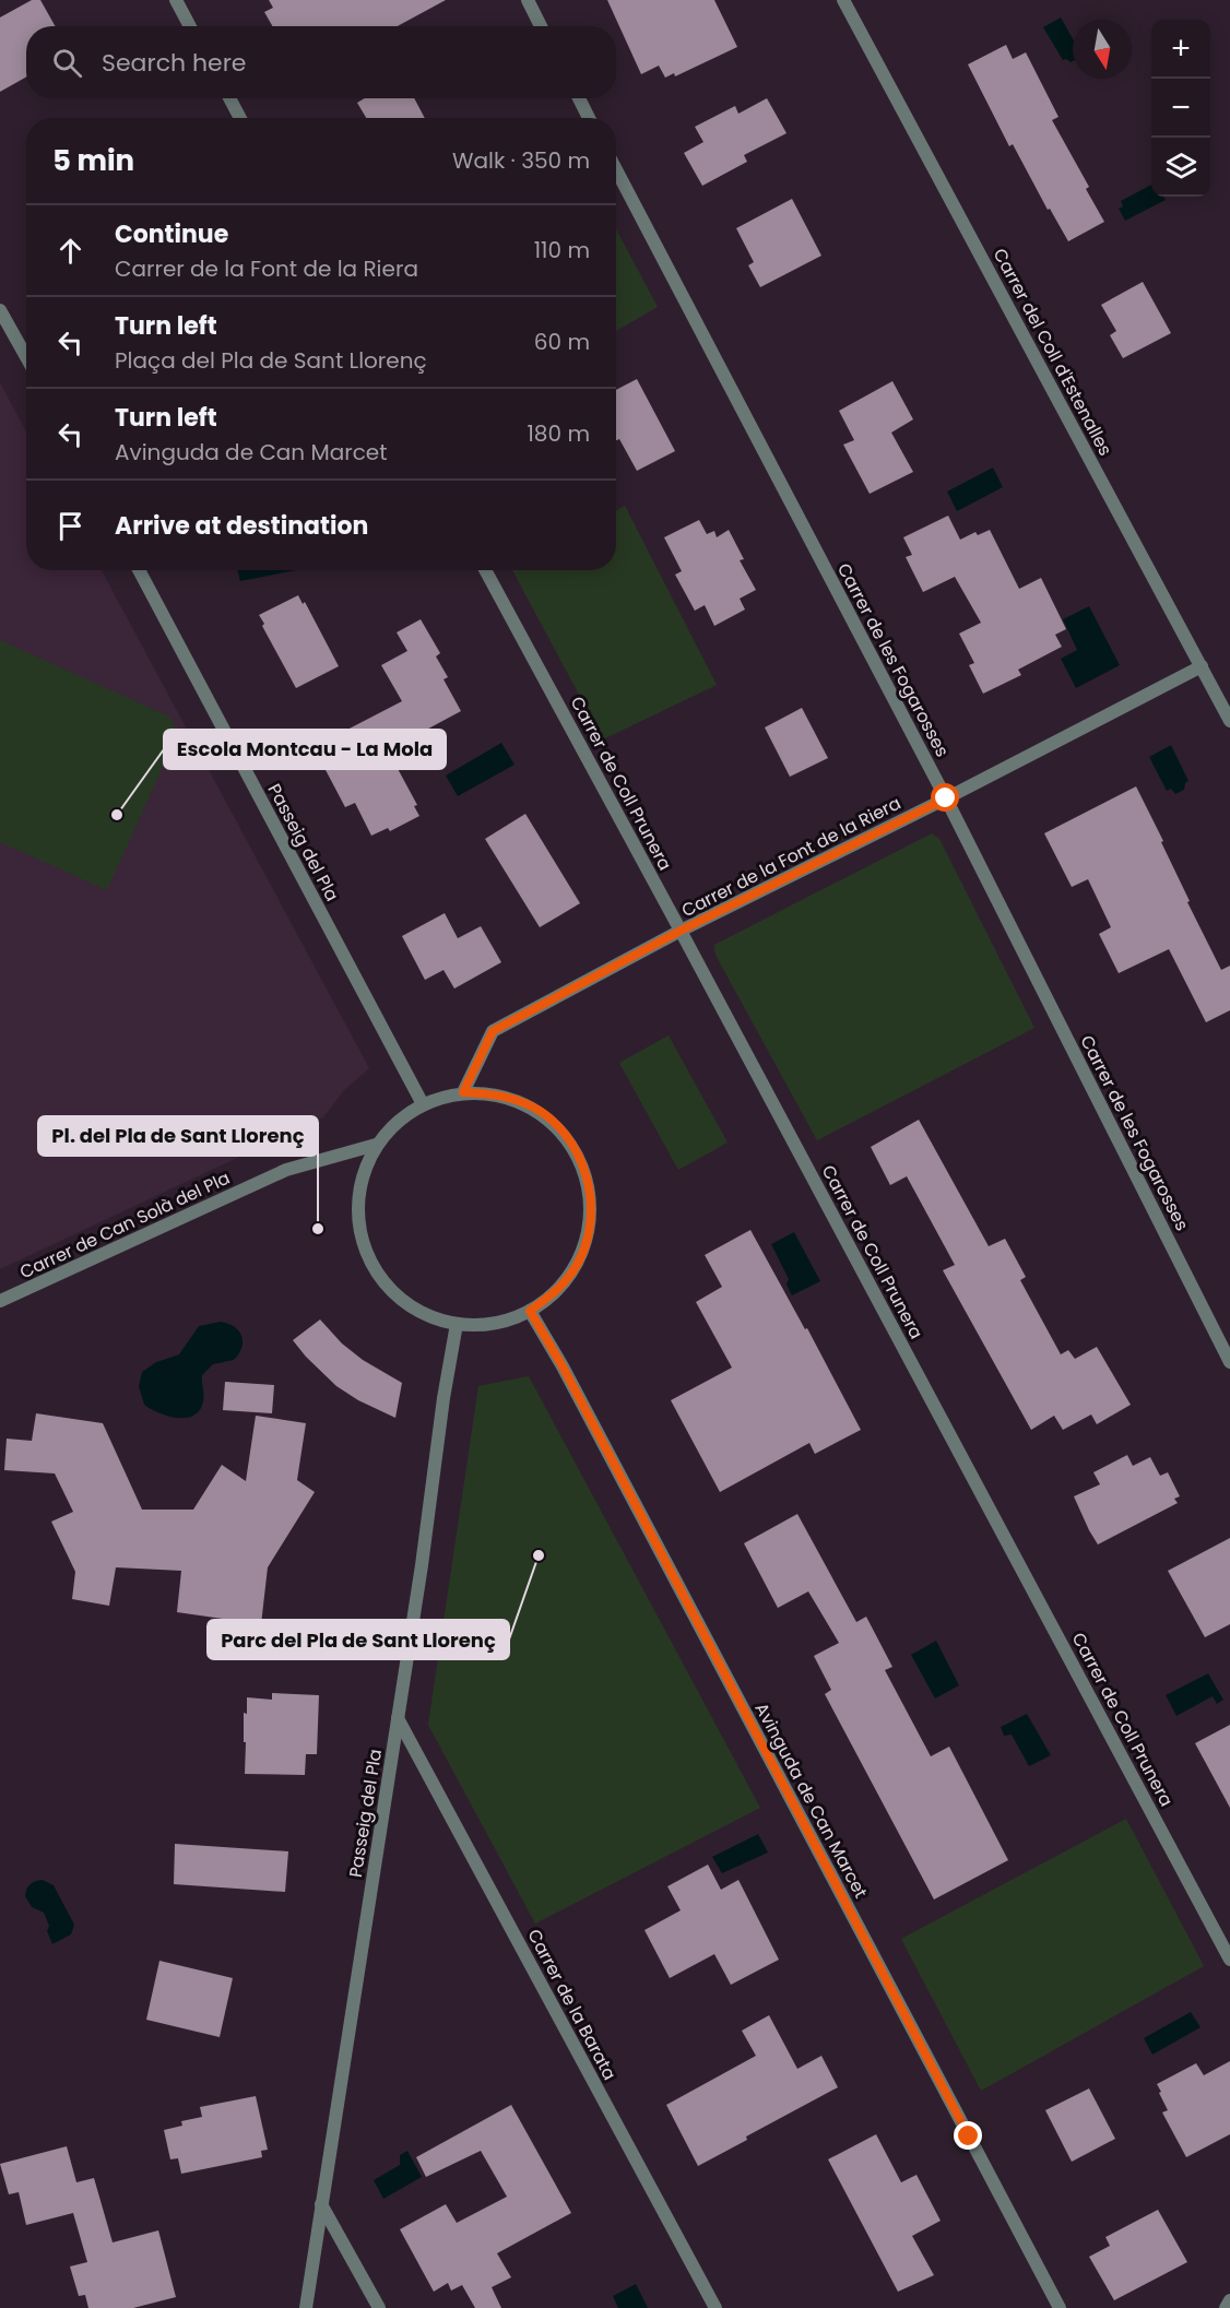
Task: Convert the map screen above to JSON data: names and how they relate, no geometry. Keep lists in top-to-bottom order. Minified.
{"streets":{"street":["Carrer del Coll d'Estenalles","Carrer de les Fogarosses","Carrer de Coll Prunera","Passeig del Pla","Carrer de la Font de la Riera","Carrer de Can Solà del Pla","Avinguda de Can Marcet","Carrer de la Barata"]},"crossings":[["Carrer del Coll d'Estenalles","Carrer de la Font de la Riera"],["Carrer de les Fogarosses","Carrer de la Font de la Riera"],["Carrer de Coll Prunera","Carrer de la Font de la Riera"],["Passeig del Pla","Carrer de la Font de la Riera"],["Passeig del Pla","Carrer de Can Solà del Pla"],["Passeig del Pla","Avinguda de Can Marcet"],["Passeig del Pla","Carrer de la Barata"],["Carrer de la Font de la Riera","Carrer de Can Solà del Pla"],["Carrer de la Font de la Riera","Avinguda de Can Marcet"],["Carrer de Can Solà del Pla","Avinguda de Can Marcet"]],"places":["Escola Montcau - La Mola","Pl. del Pla de Sant Llorenç","Parc del Pla de Sant Llorenç"],"north":"bottom","page":{"map_buttons":["+","−"],"search":"Search here","heading":["5 min","Walk · 350 m"],"list":[["Continue","Carrer de la Font de la Riera","110 m"],["Turn left","Plaça del Pla de Sant Llorenç","60 m"],["Turn left","Avinguda de Can Marcet","180 m"],"Arrive at destination"]}}
